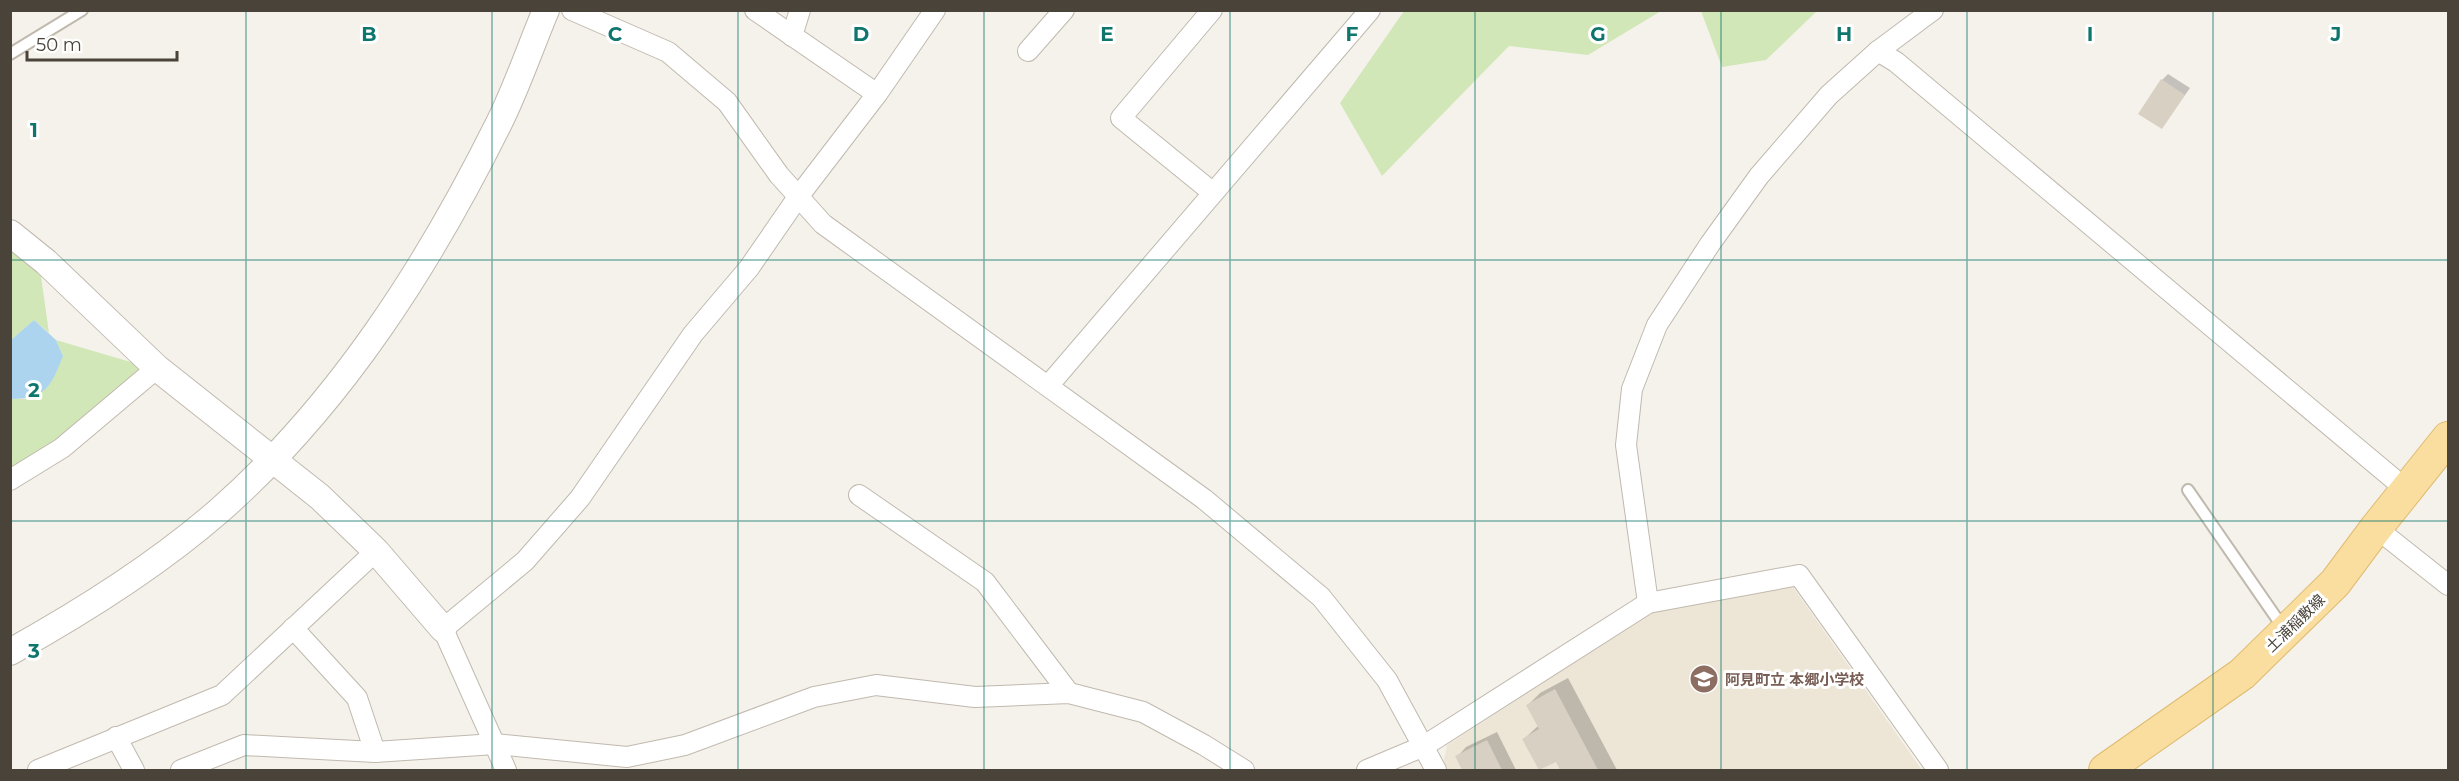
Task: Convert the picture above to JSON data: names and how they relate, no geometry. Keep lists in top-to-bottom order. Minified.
{"streets":{"main road":["土浦稲敷線"]},"places":{"school or university":["阿見町立 本郷小学校"]},"scale_bar":"50 m","grid":{"columns":["B","C","D","E","F","G","H","I","J"],"rows":["1","2","3"]}}
